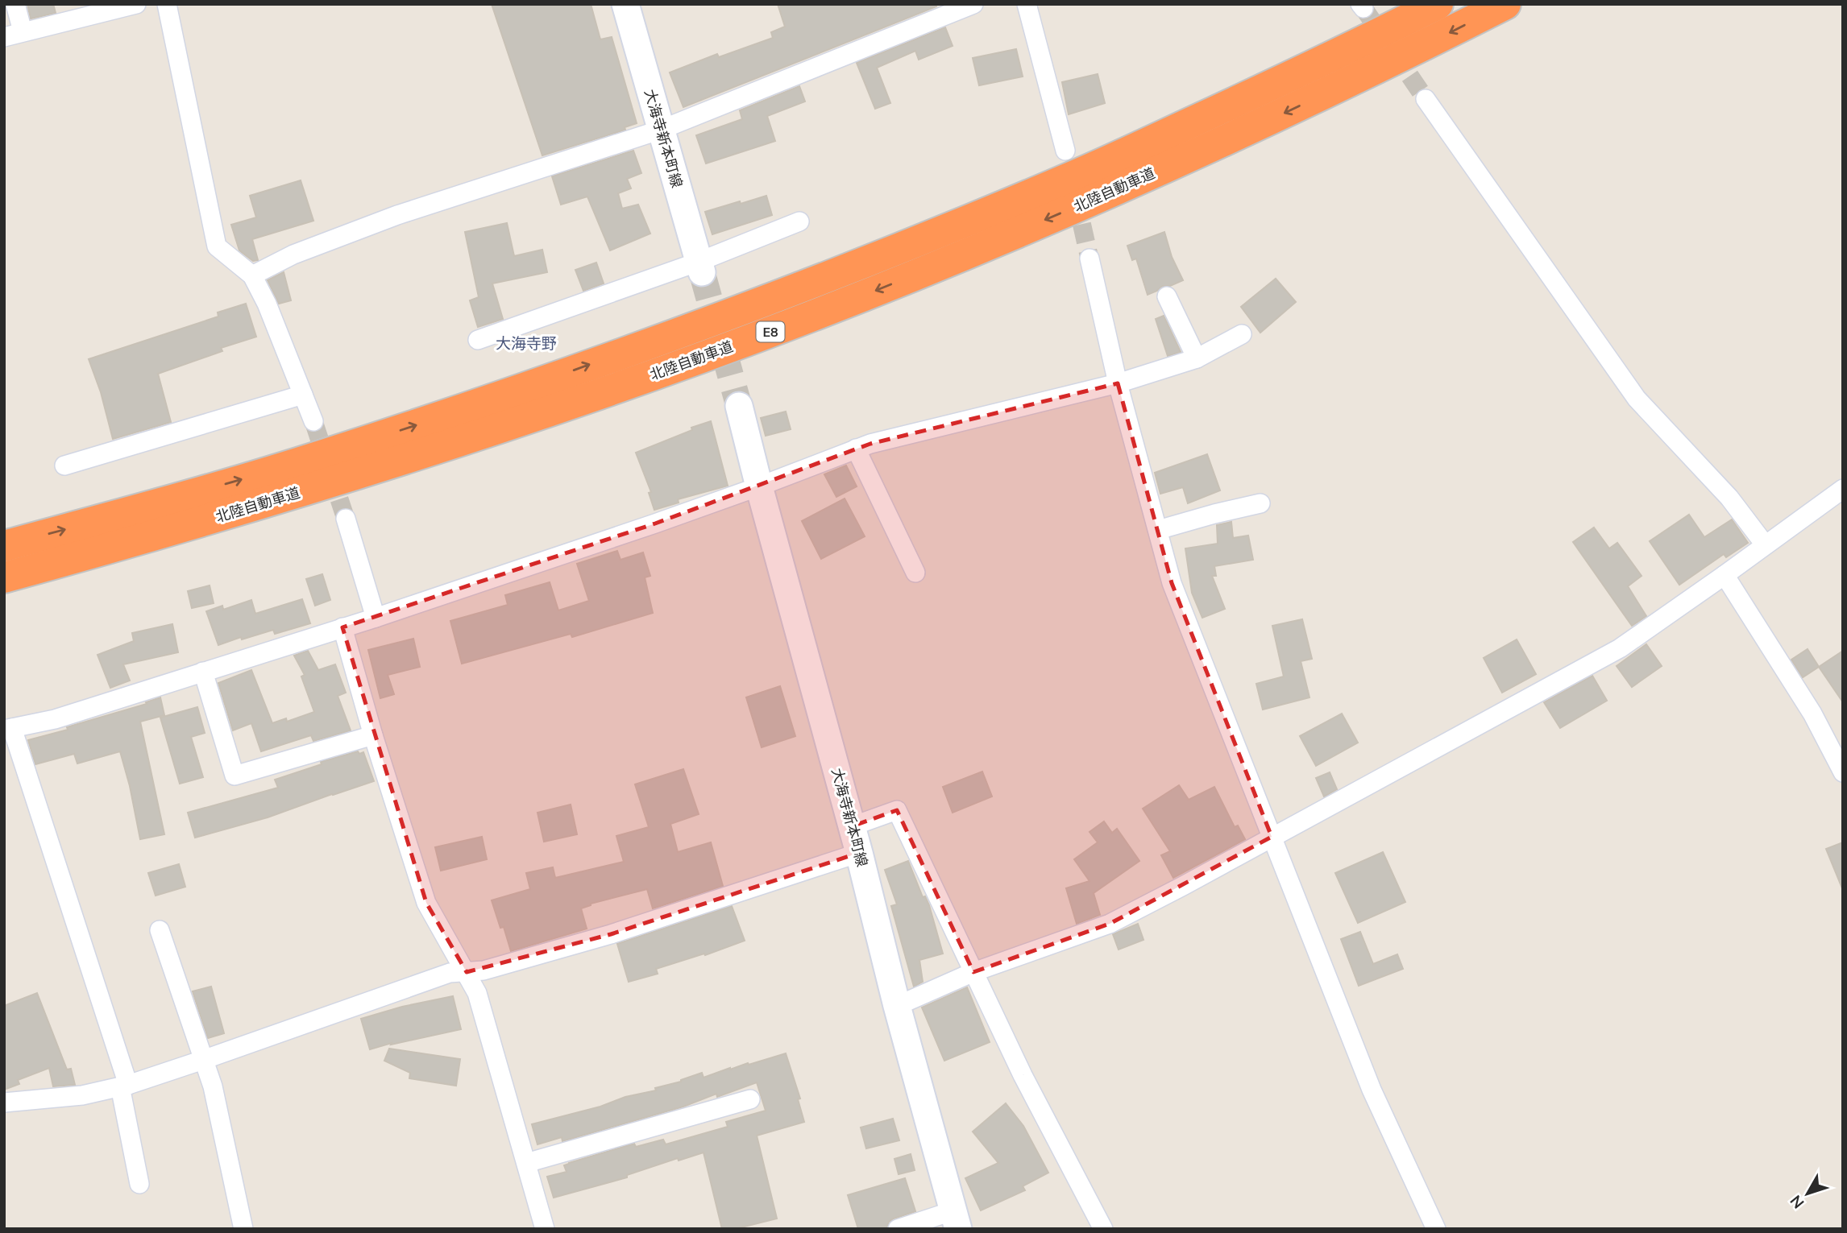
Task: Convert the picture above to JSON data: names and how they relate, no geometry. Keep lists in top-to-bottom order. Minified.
{"streets":{"highway":["北陸自動車道","E8"],"main road":["大海寺新本町線"]},"districts":["大海寺野"],"north":"bottom left"}
